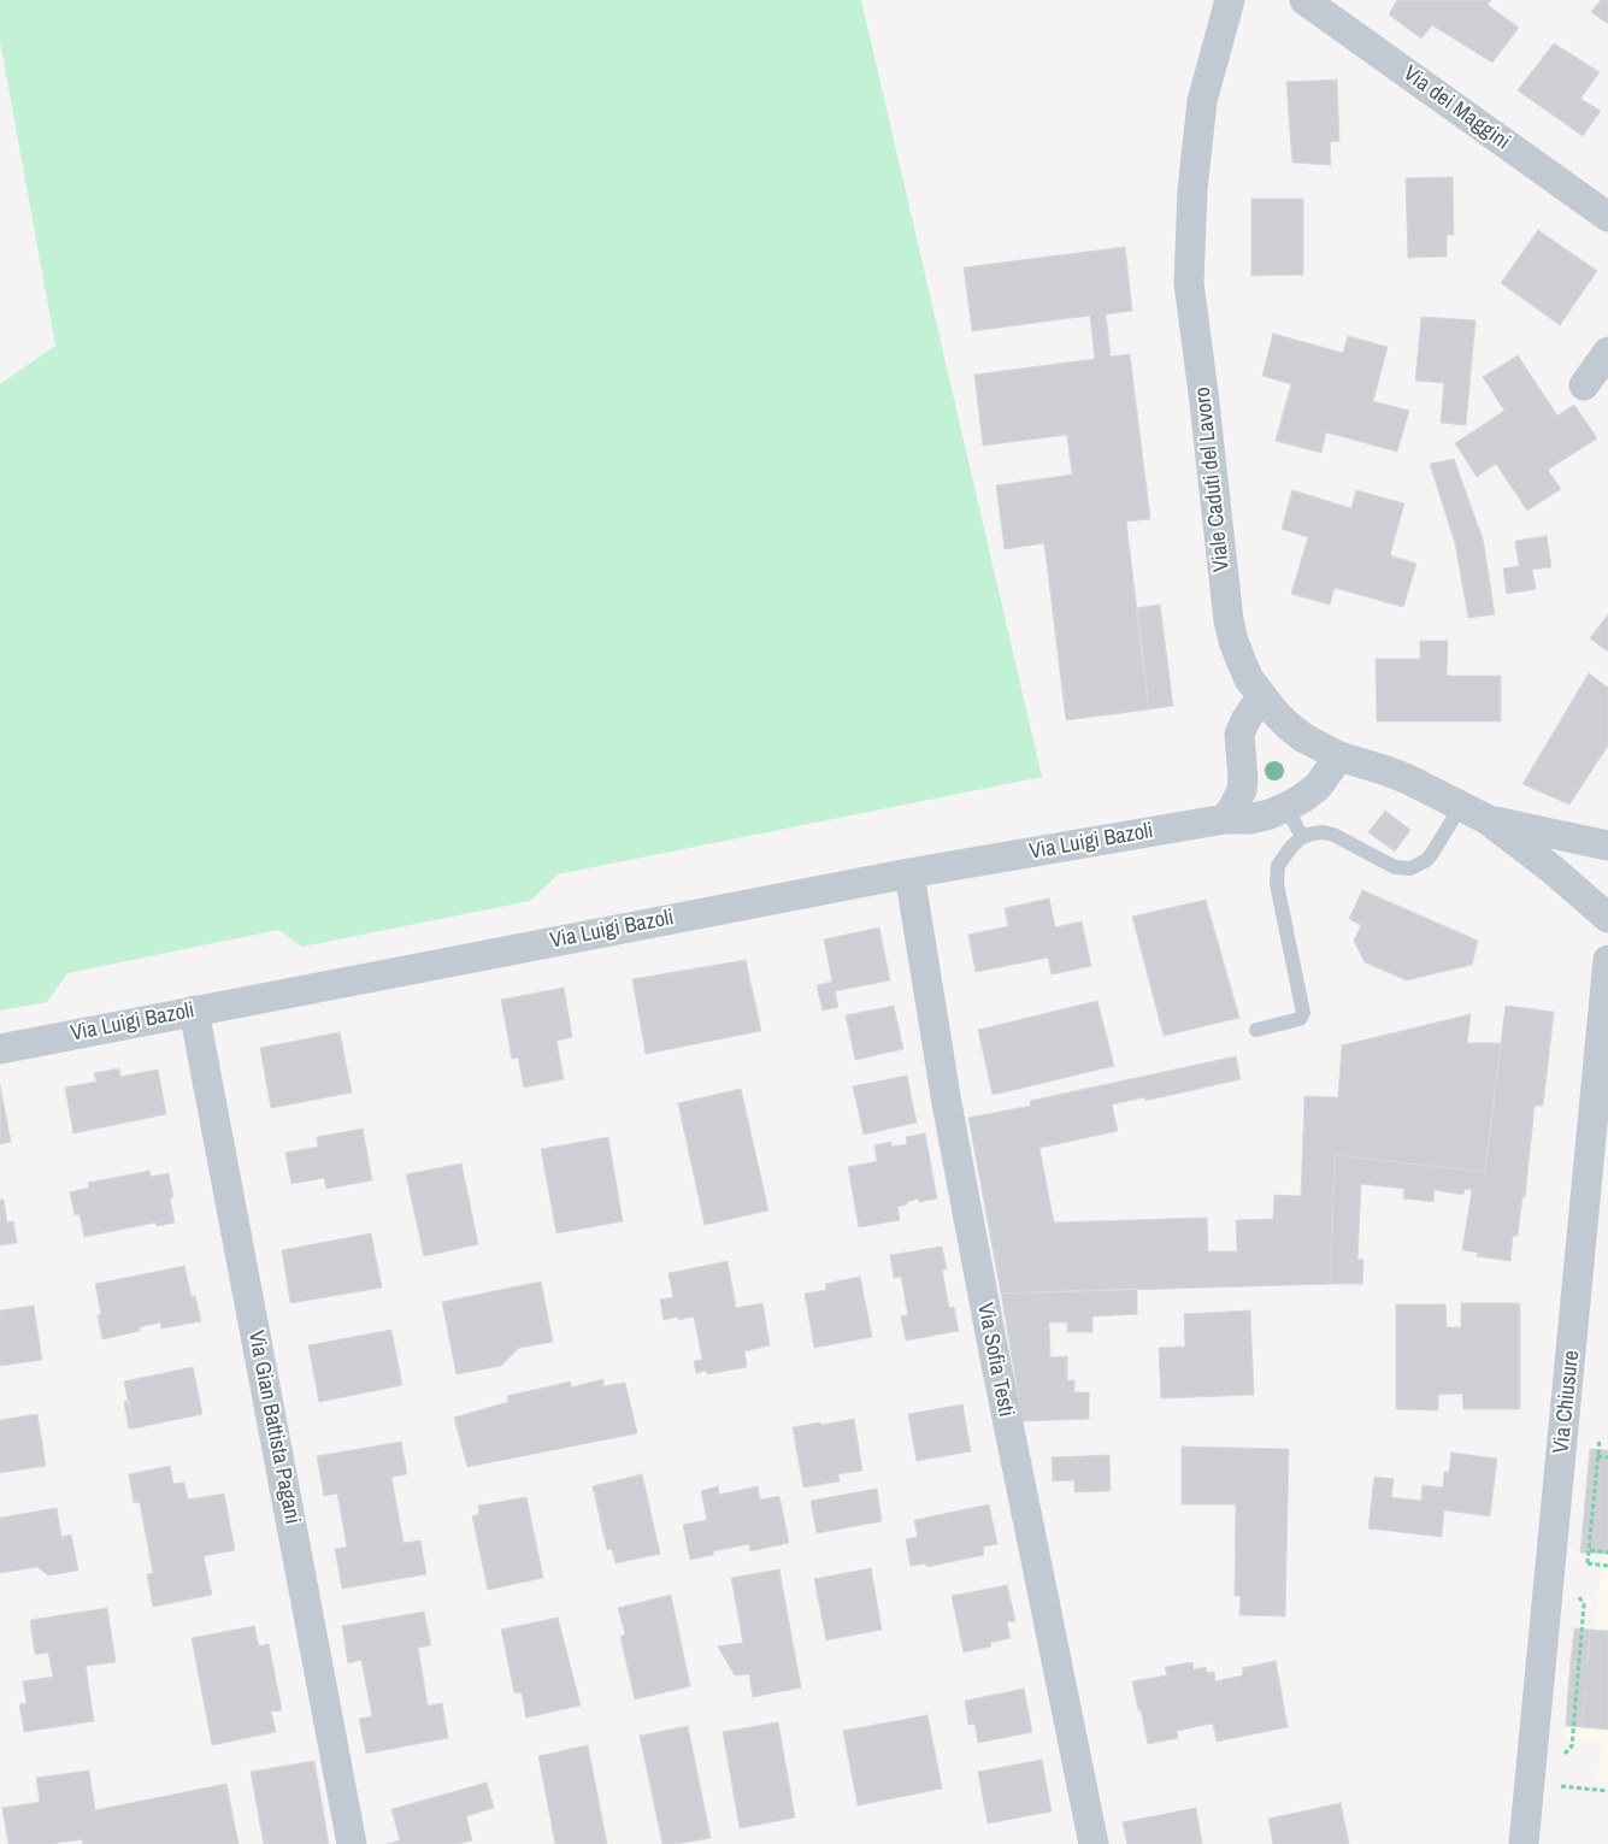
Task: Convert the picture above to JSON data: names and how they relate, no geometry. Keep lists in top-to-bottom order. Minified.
{"streets":{"street":["Via dei Maggini","Viale Caduti del Lavoro","Via Luigi Bazoli","Via Sofia Testi","Via Chiusure","Via Gian Battista Pagani"]},"crossings":[["Viale Caduti del Lavoro","Via Luigi Bazoli"],["Via Luigi Bazoli","Via Sofia Testi"],["Via Luigi Bazoli","Via Gian Battista Pagani"]]}
